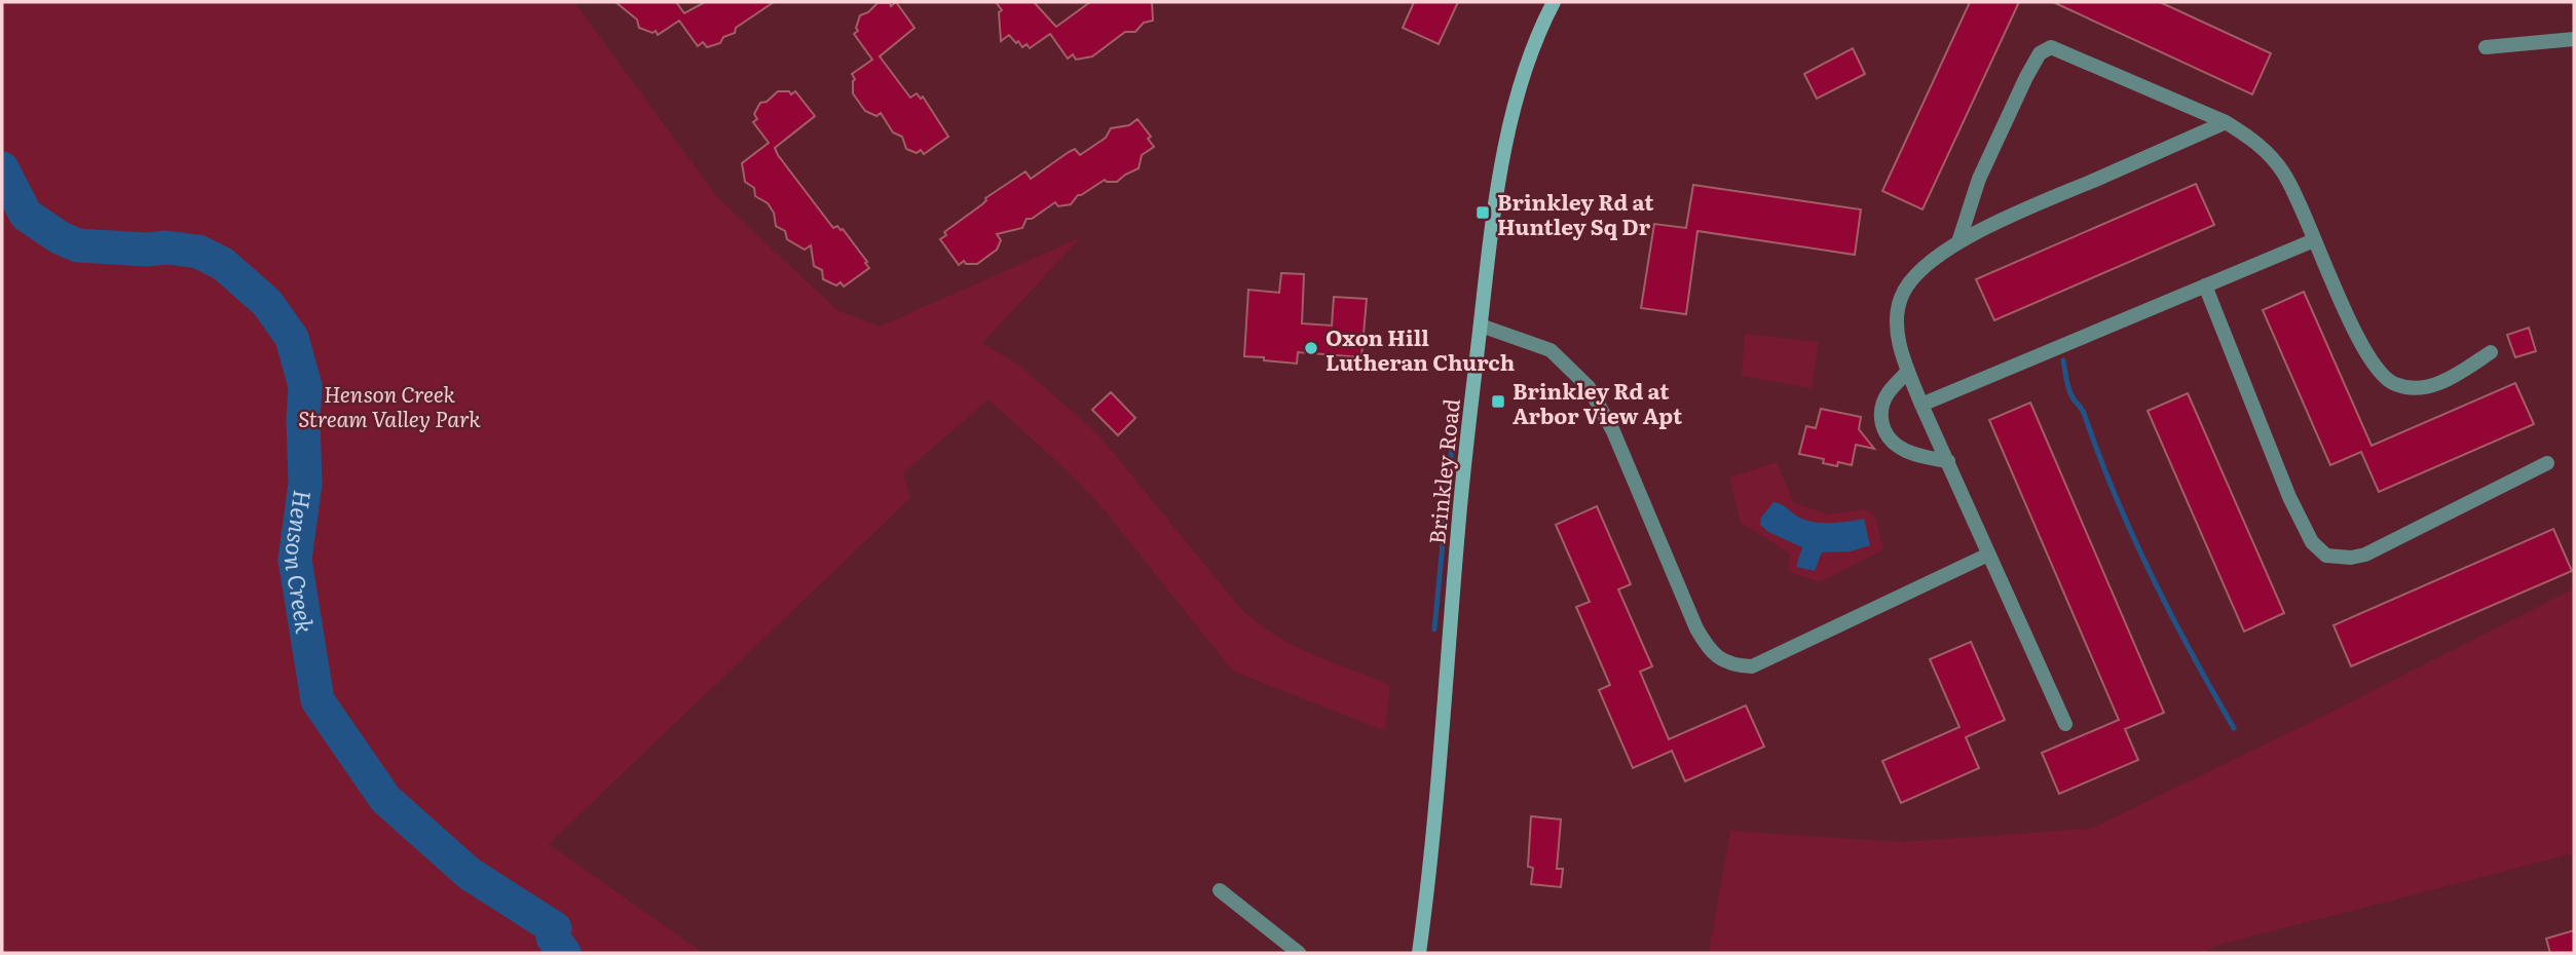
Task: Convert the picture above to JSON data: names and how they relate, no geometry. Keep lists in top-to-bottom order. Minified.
{"streets":{"main road":["Brinkley Road"]},"water":["Henson Creek"],"parks":["Henson Creek Stream Valley Park"],"places":{"transit":["Brinkley Rd at Huntley Sq Dr","Brinkley Rd at Arbor View Apt"],"other":["Oxon Hill Lutheran Church"]}}
